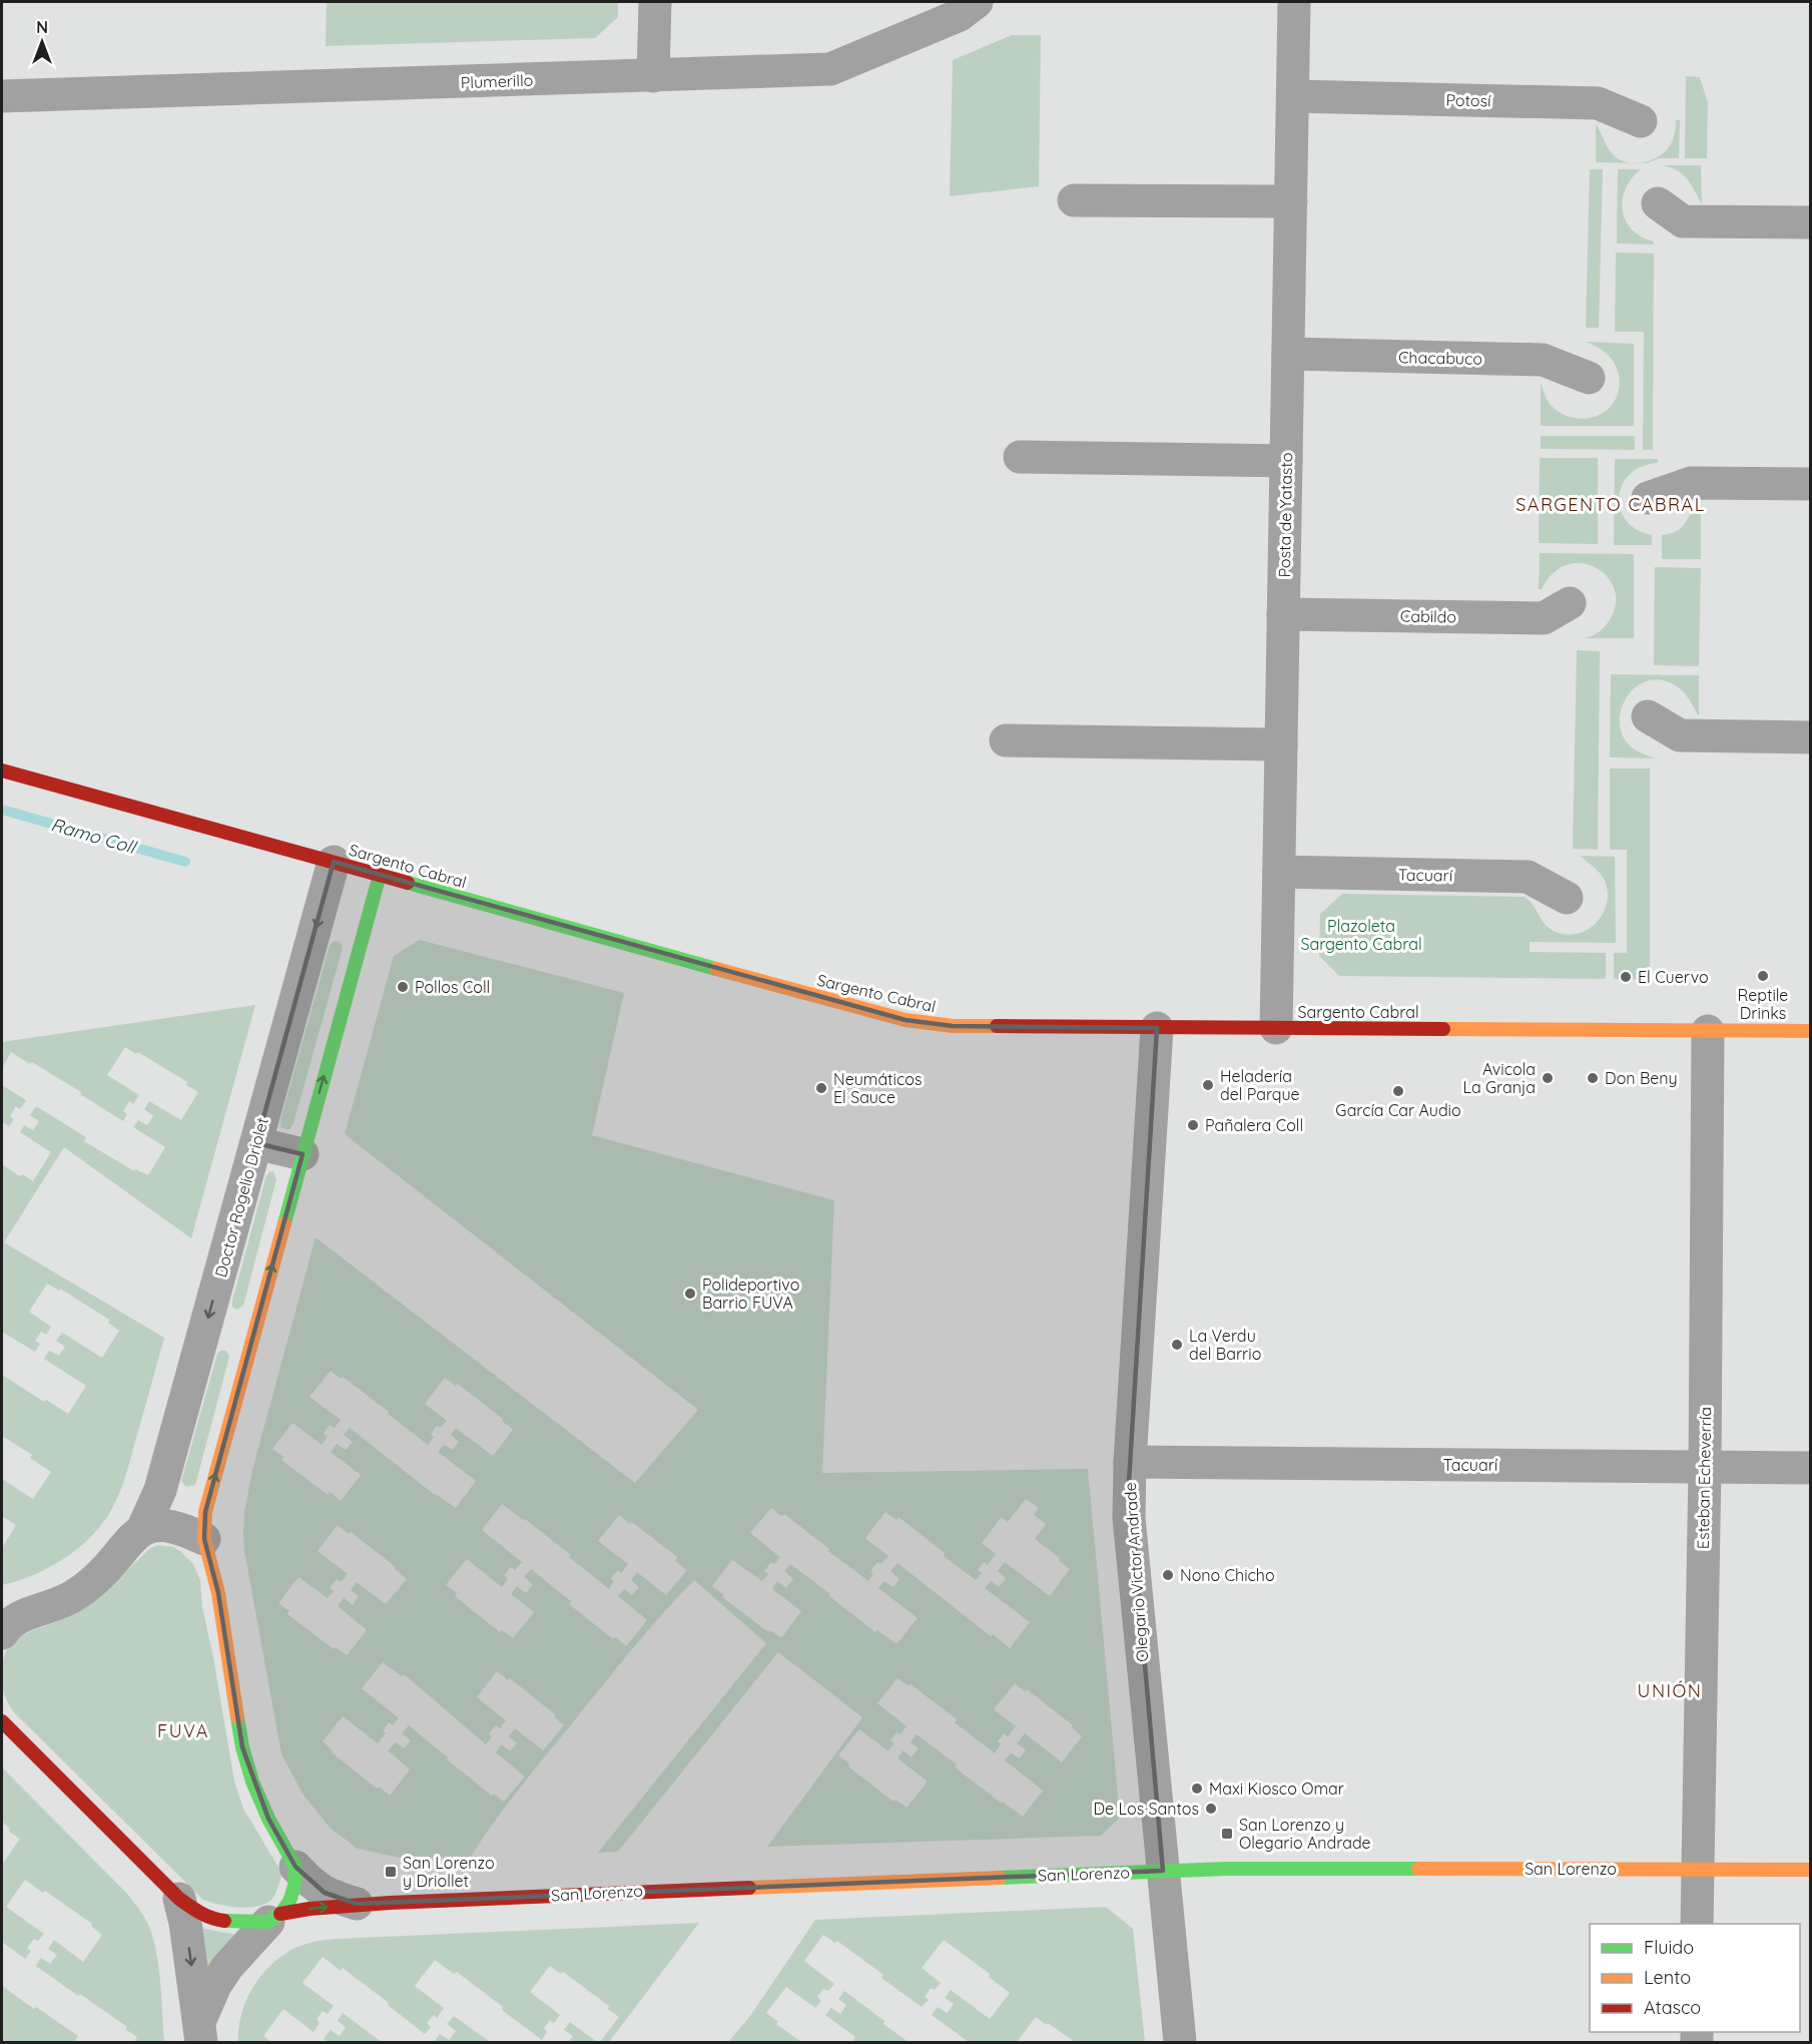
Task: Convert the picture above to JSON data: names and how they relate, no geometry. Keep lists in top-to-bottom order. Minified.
{"streets":{"street":["Plumerillo","Potosí","Chacabuco","Posta de Yatasto","Cabildo","Sargento Cabral","Tacuarí","Doctor Rogelio Driolet","Esteban Echeverría","Olegario Victor Andrade","San Lorenzo"]},"crossings":[["Potosí","Posta de Yatasto"],["Chacabuco","Posta de Yatasto"],["Posta de Yatasto","Cabildo"],["Posta de Yatasto","Sargento Cabral"],["Posta de Yatasto","Tacuarí"],["Sargento Cabral","Doctor Rogelio Driolet"],["Sargento Cabral","Esteban Echeverría"],["Sargento Cabral","Olegario Victor Andrade"],["Tacuarí","Esteban Echeverría"],["Tacuarí","Olegario Victor Andrade"],["Esteban Echeverría","San Lorenzo"],["Olegario Victor Andrade","San Lorenzo"]],"districts":["SARGENTO CABRAL","UNIÓN","FUVA"],"water":["Ramo Coll"],"parks":["Plazoleta Sargento Cabral"],"places":{"other":["Reptile Drinks","El Cuervo","Pollos Coll","Avicola La Granja","Don Beny","Heladería del Parque","Neumáticos El Sauce","García Car Audio","Pañalera Coll","Polideportivo Barrio FUVA","La Verdu del Barrio","Nono Chicho","Maxi Kiosco Omar","De Los Santos"],"transit":["San Lorenzo y Olegario Andrade","San Lorenzo y Driollet"]},"legend":["Fluido","Lento","Atasco"],"north":"top"}
